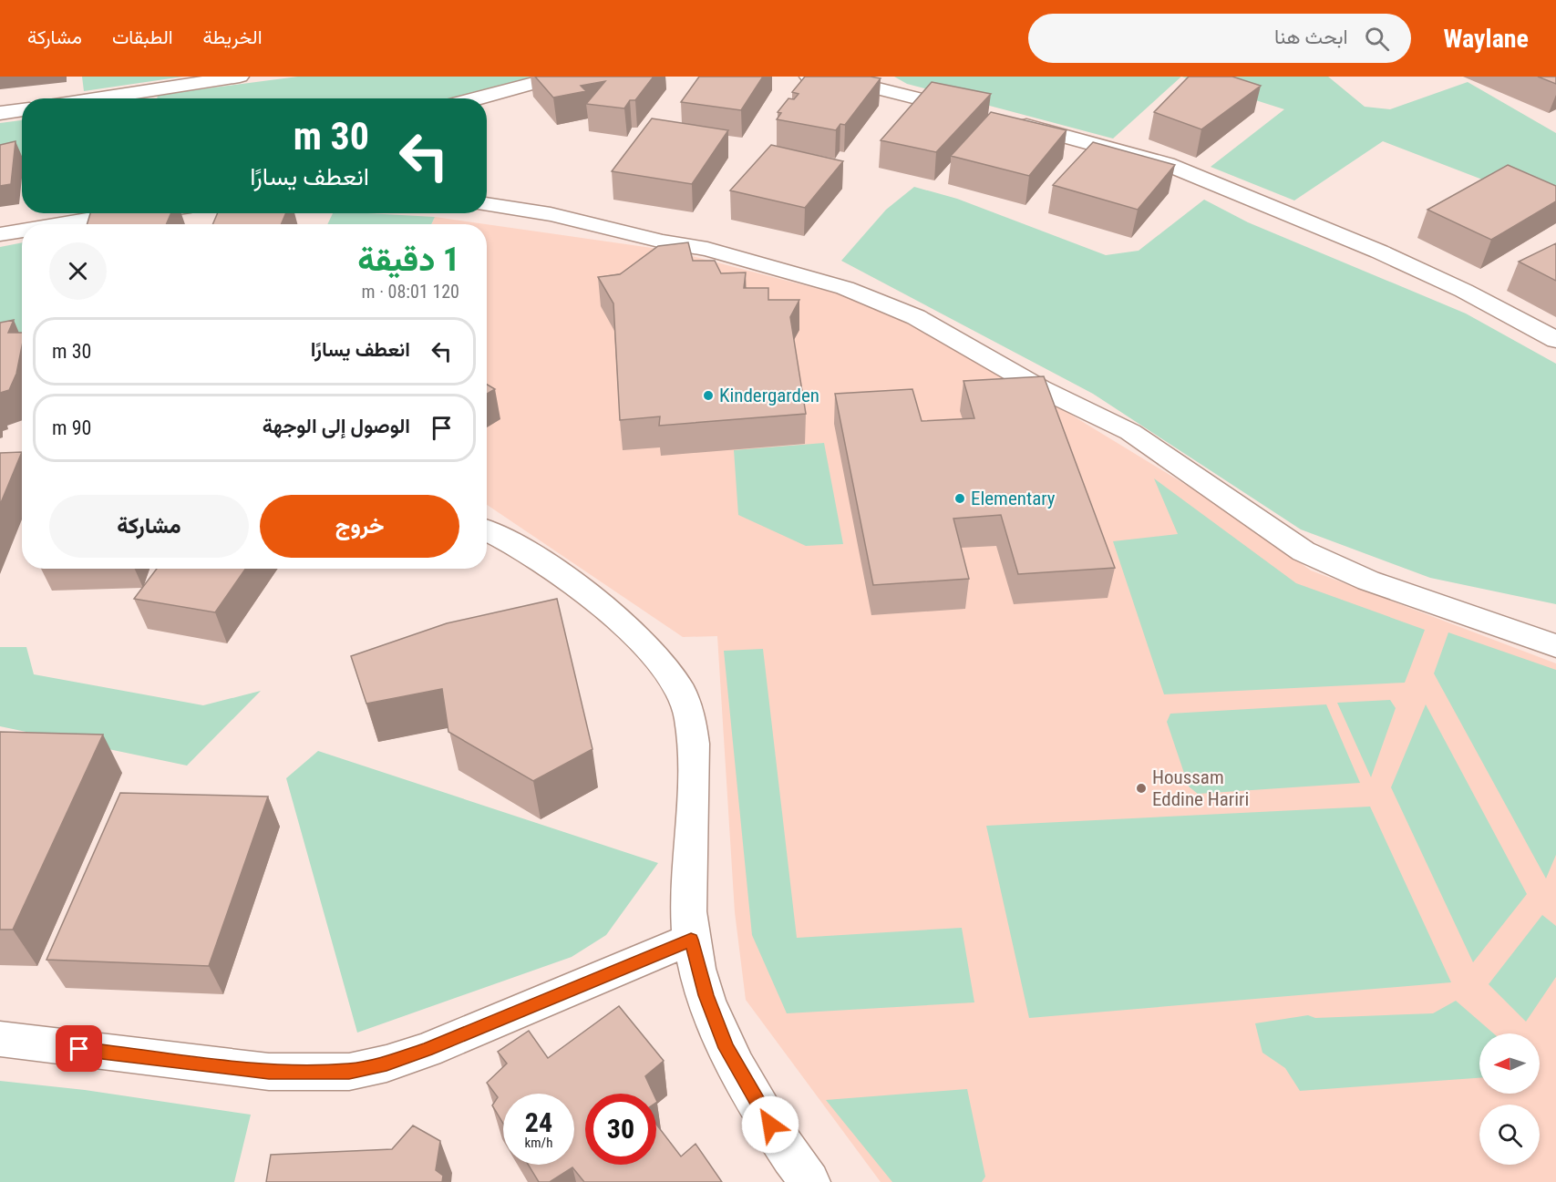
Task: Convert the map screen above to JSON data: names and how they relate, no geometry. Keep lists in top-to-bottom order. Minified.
{"places":["Kindergarden","Elementary","Houssam Eddine Hariri"],"north":"left","page":{"header":"Waylane","search":"ابحث هنا","nav":["الخريطة","الطبقات","مشاركة"],"turn":["30 m","انعطف يسارًا"],"heading":["1 دقيقة","120 m · 08:01"],"list":[{"name":"انعطف يسارًا","value":"30 m"},{"name":"الوصول إلى الوجهة","value":"90 m"}],"buttons":["خروج","مشاركة"],"speed":"24 km/h","limit":"30"}}
